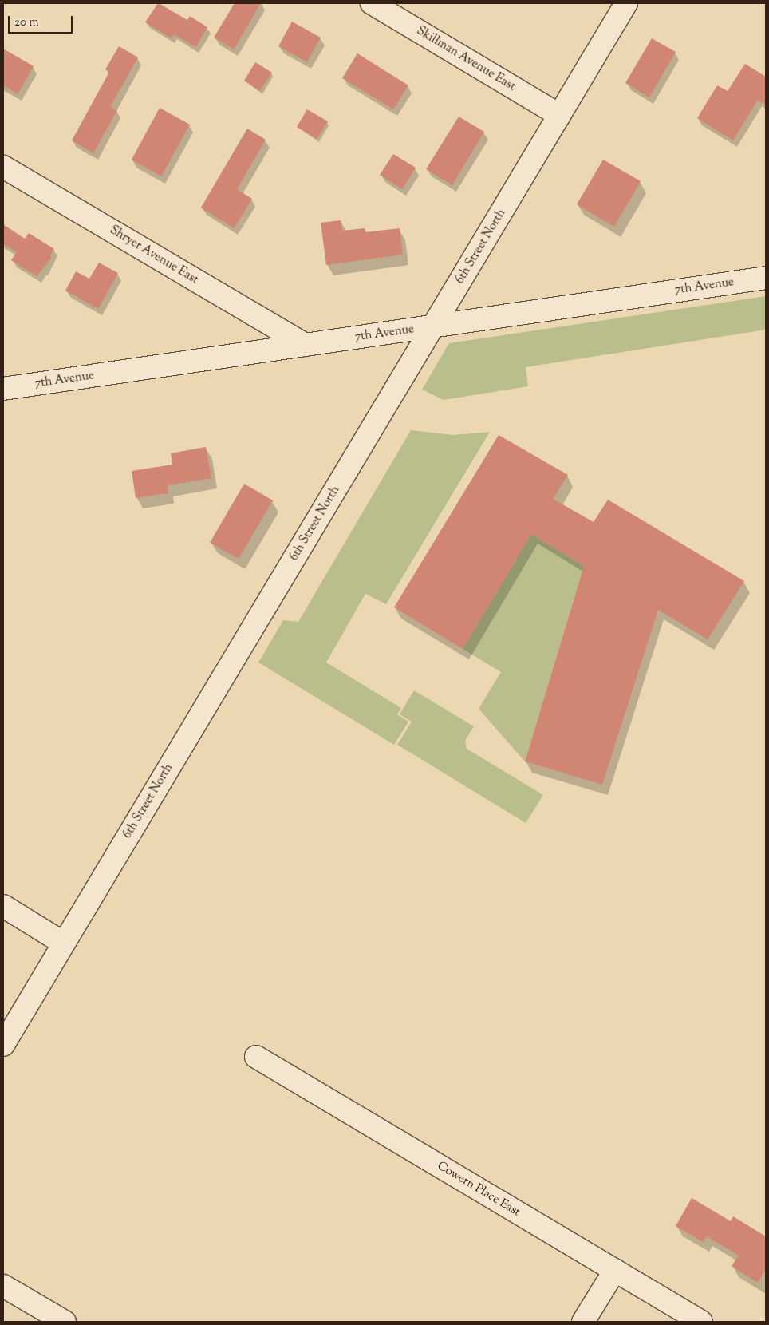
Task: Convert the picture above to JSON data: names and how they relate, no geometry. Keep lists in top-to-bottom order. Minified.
{"streets":{"street":["Skillman Avenue East","6th Street North","Shryer Avenue East","7th Avenue","Cowern Place East"]},"crossings":[["Skillman Avenue East","6th Street North"],["6th Street North","7th Avenue"],["Shryer Avenue East","7th Avenue"]],"scale_bar":"20 m"}
